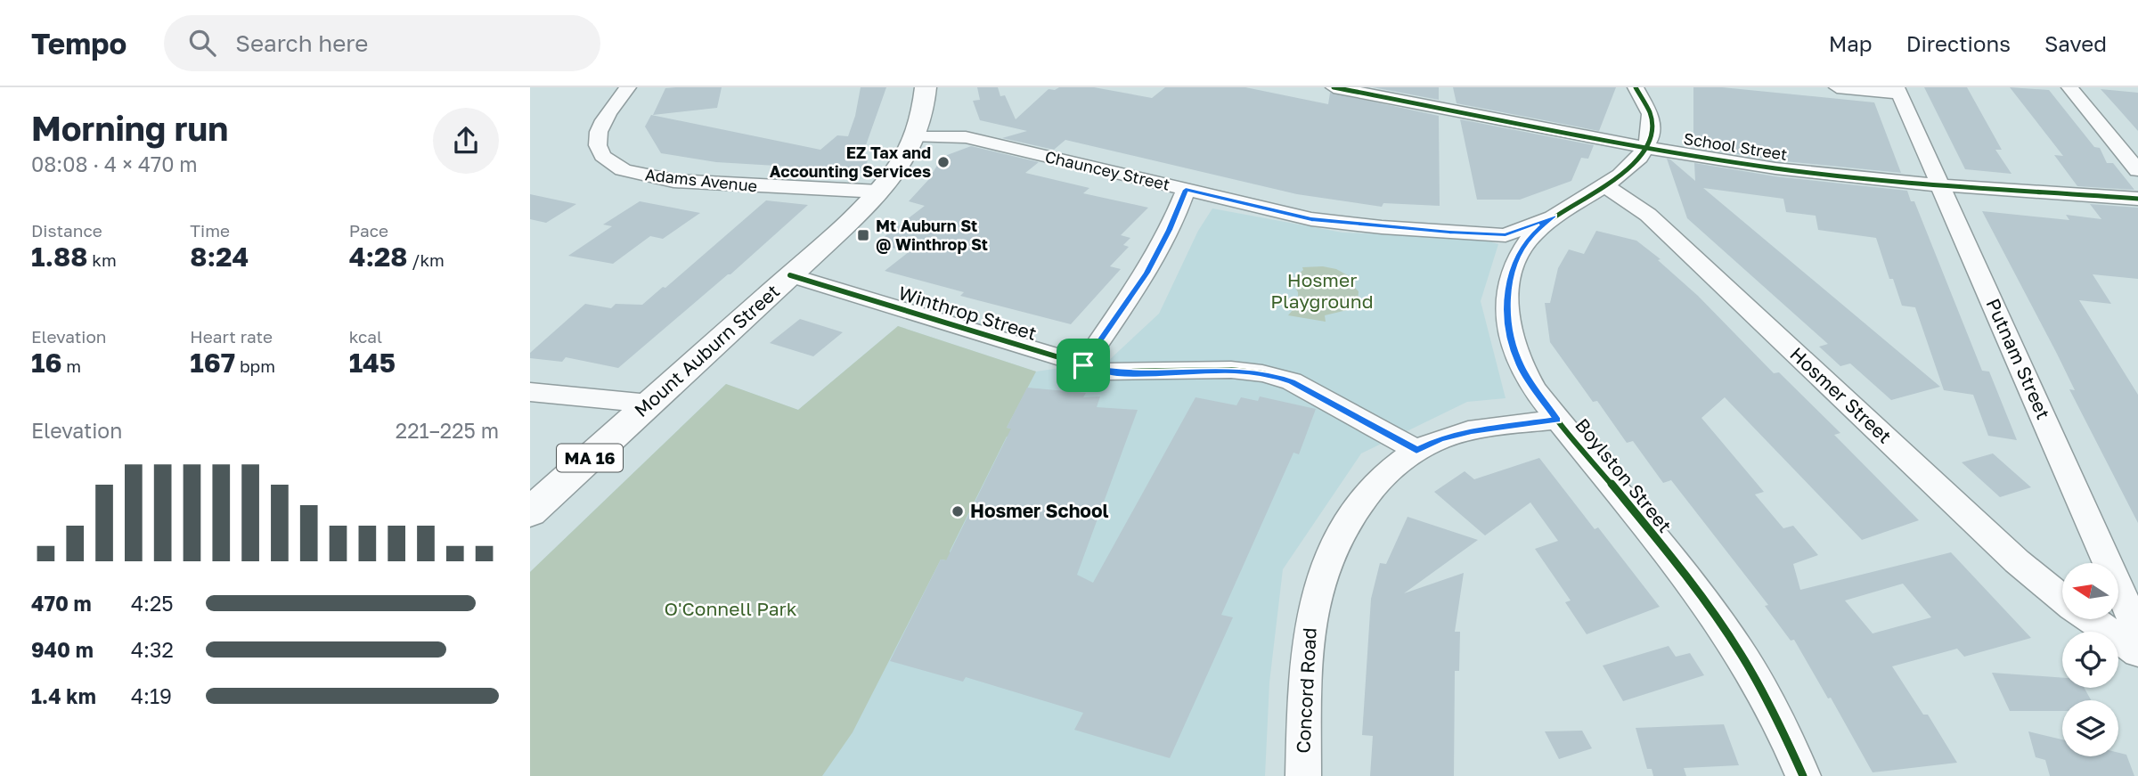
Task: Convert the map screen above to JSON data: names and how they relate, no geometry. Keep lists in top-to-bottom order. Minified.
{"streets":{"main road":["Mount Auburn Street","MA 16"],"street":["School Street","Chauncey Street","Adams Avenue","Winthrop Street","Putnam Street","Hosmer Street","Boylston Street","Concord Road"]},"crossings":[["School Street","Putnam Street"],["School Street","Boylston Street"],["Chauncey Street","Mount Auburn Street"],["Chauncey Street","Boylston Street"],["Adams Avenue","Mount Auburn Street"],["Winthrop Street","Mount Auburn Street"],["Winthrop Street","Concord Road"],["Hosmer Street","Boylston Street"],["Boylston Street","Concord Road"]],"parks":["Hosmer Playground","O'Connell Park"],"places":{"other":["EZ Tax and Accounting Services","Hosmer School"],"transit":["Mt Auburn St @ Winthrop St"]},"north":"left","page":{"header":"Tempo","search":"Search here","nav":["Map","Directions","Saved"],"heading":["Morning run","08:08 · 4 × 470 m"],"stats":[["Distance","1.88 km"],["Time","8:24"],["Pace","4:28 /km"],["Elevation","16 m"],["Heart rate","167 bpm"],["kcal","145"]],"chart":["Elevation","221–225 m"],"list":[{"name":"470 m","note":"4:25"},{"name":"940 m","note":"4:32"},{"name":"1.4 km","note":"4:19"}]}}
